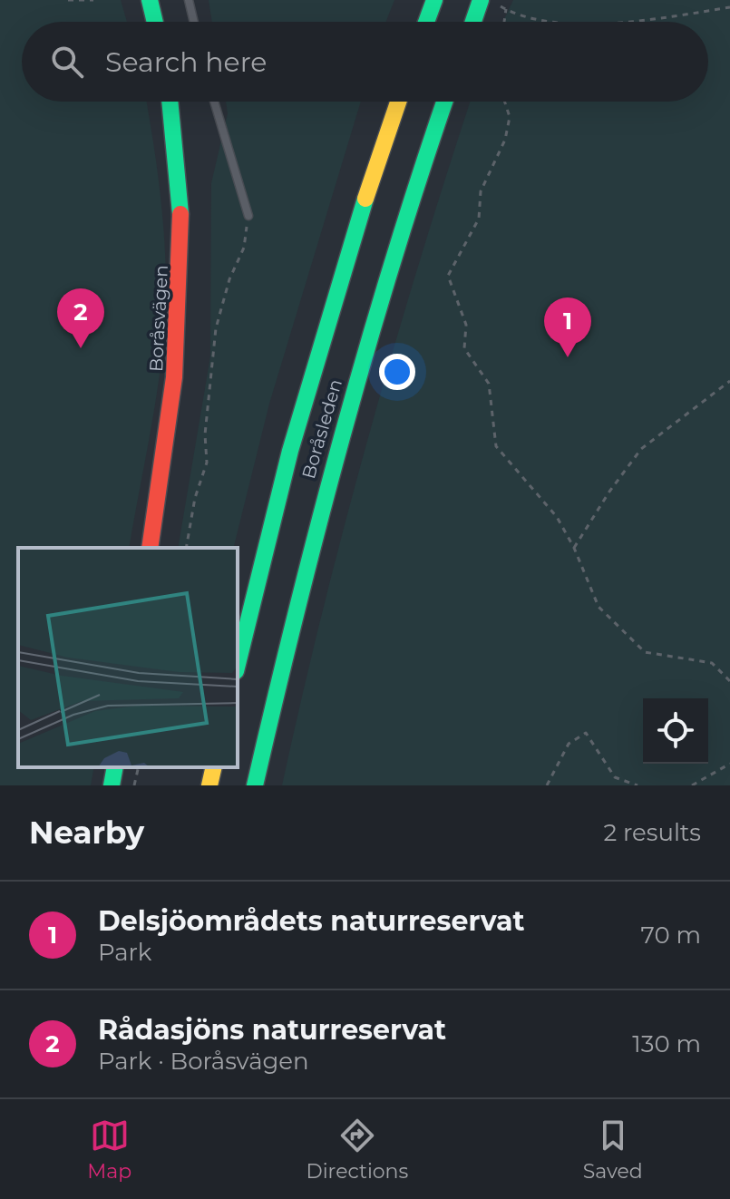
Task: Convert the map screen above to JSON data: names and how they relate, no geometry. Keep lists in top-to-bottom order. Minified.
{"streets":{"main road":["Boråsvägen","Boråsleden"]},"page":{"search":"Search here","pins":["2","1"],"heading":["Nearby","2 results"],"list":[{"mark":"1","name":"Delsjöområdets naturreservat","note":"Park","value":"70 m"},{"mark":"2","name":"Rådasjöns naturreservat","note":"Park · Boråsvägen","value":"130 m"}],"nav":["Map","Directions","Saved"]}}
